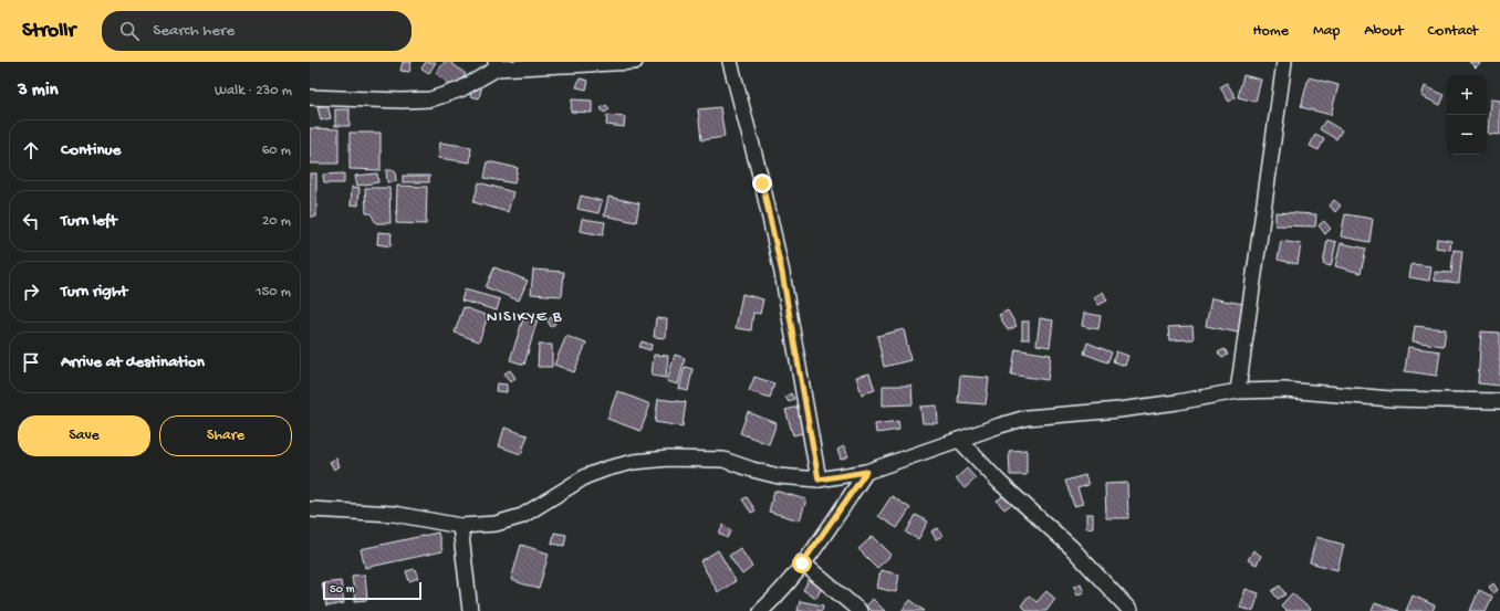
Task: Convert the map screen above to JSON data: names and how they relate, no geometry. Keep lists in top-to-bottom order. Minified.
{"districts":["NISIKYE B"],"scale_bar":"50 m","page":{"header":"Strollr","search":"Search here","nav":["Home","Map","About","Contact"],"heading":["3 min","Walk · 230 m"],"map_buttons":["+","−"],"list":[["Continue","60 m"],["Turn left","20 m"],["Turn right","150 m"],"Arrive at destination"],"buttons":["Save","Share"],"scale":"50 m"}}
